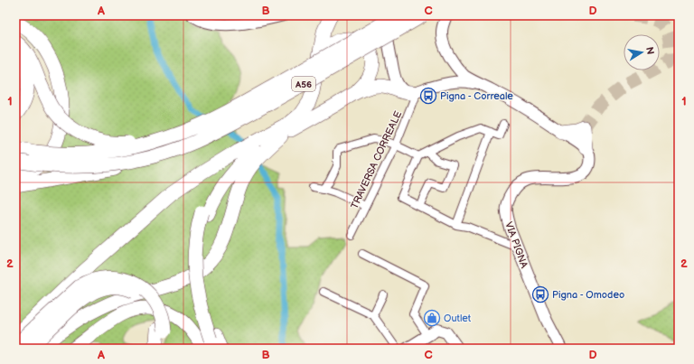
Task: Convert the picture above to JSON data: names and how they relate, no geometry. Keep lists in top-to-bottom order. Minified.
{"streets":{"highway":["A56"],"main road":["VIA PIGNA"],"street":["TRAVERSA CORREALE"]},"places":{"bus stop":["Pigna - Correale","Pigna - Omodeo"],"shop":["Outlet"]},"north":"right","grid":{"columns":["A","B","C","D"],"rows":["1","2"]}}
